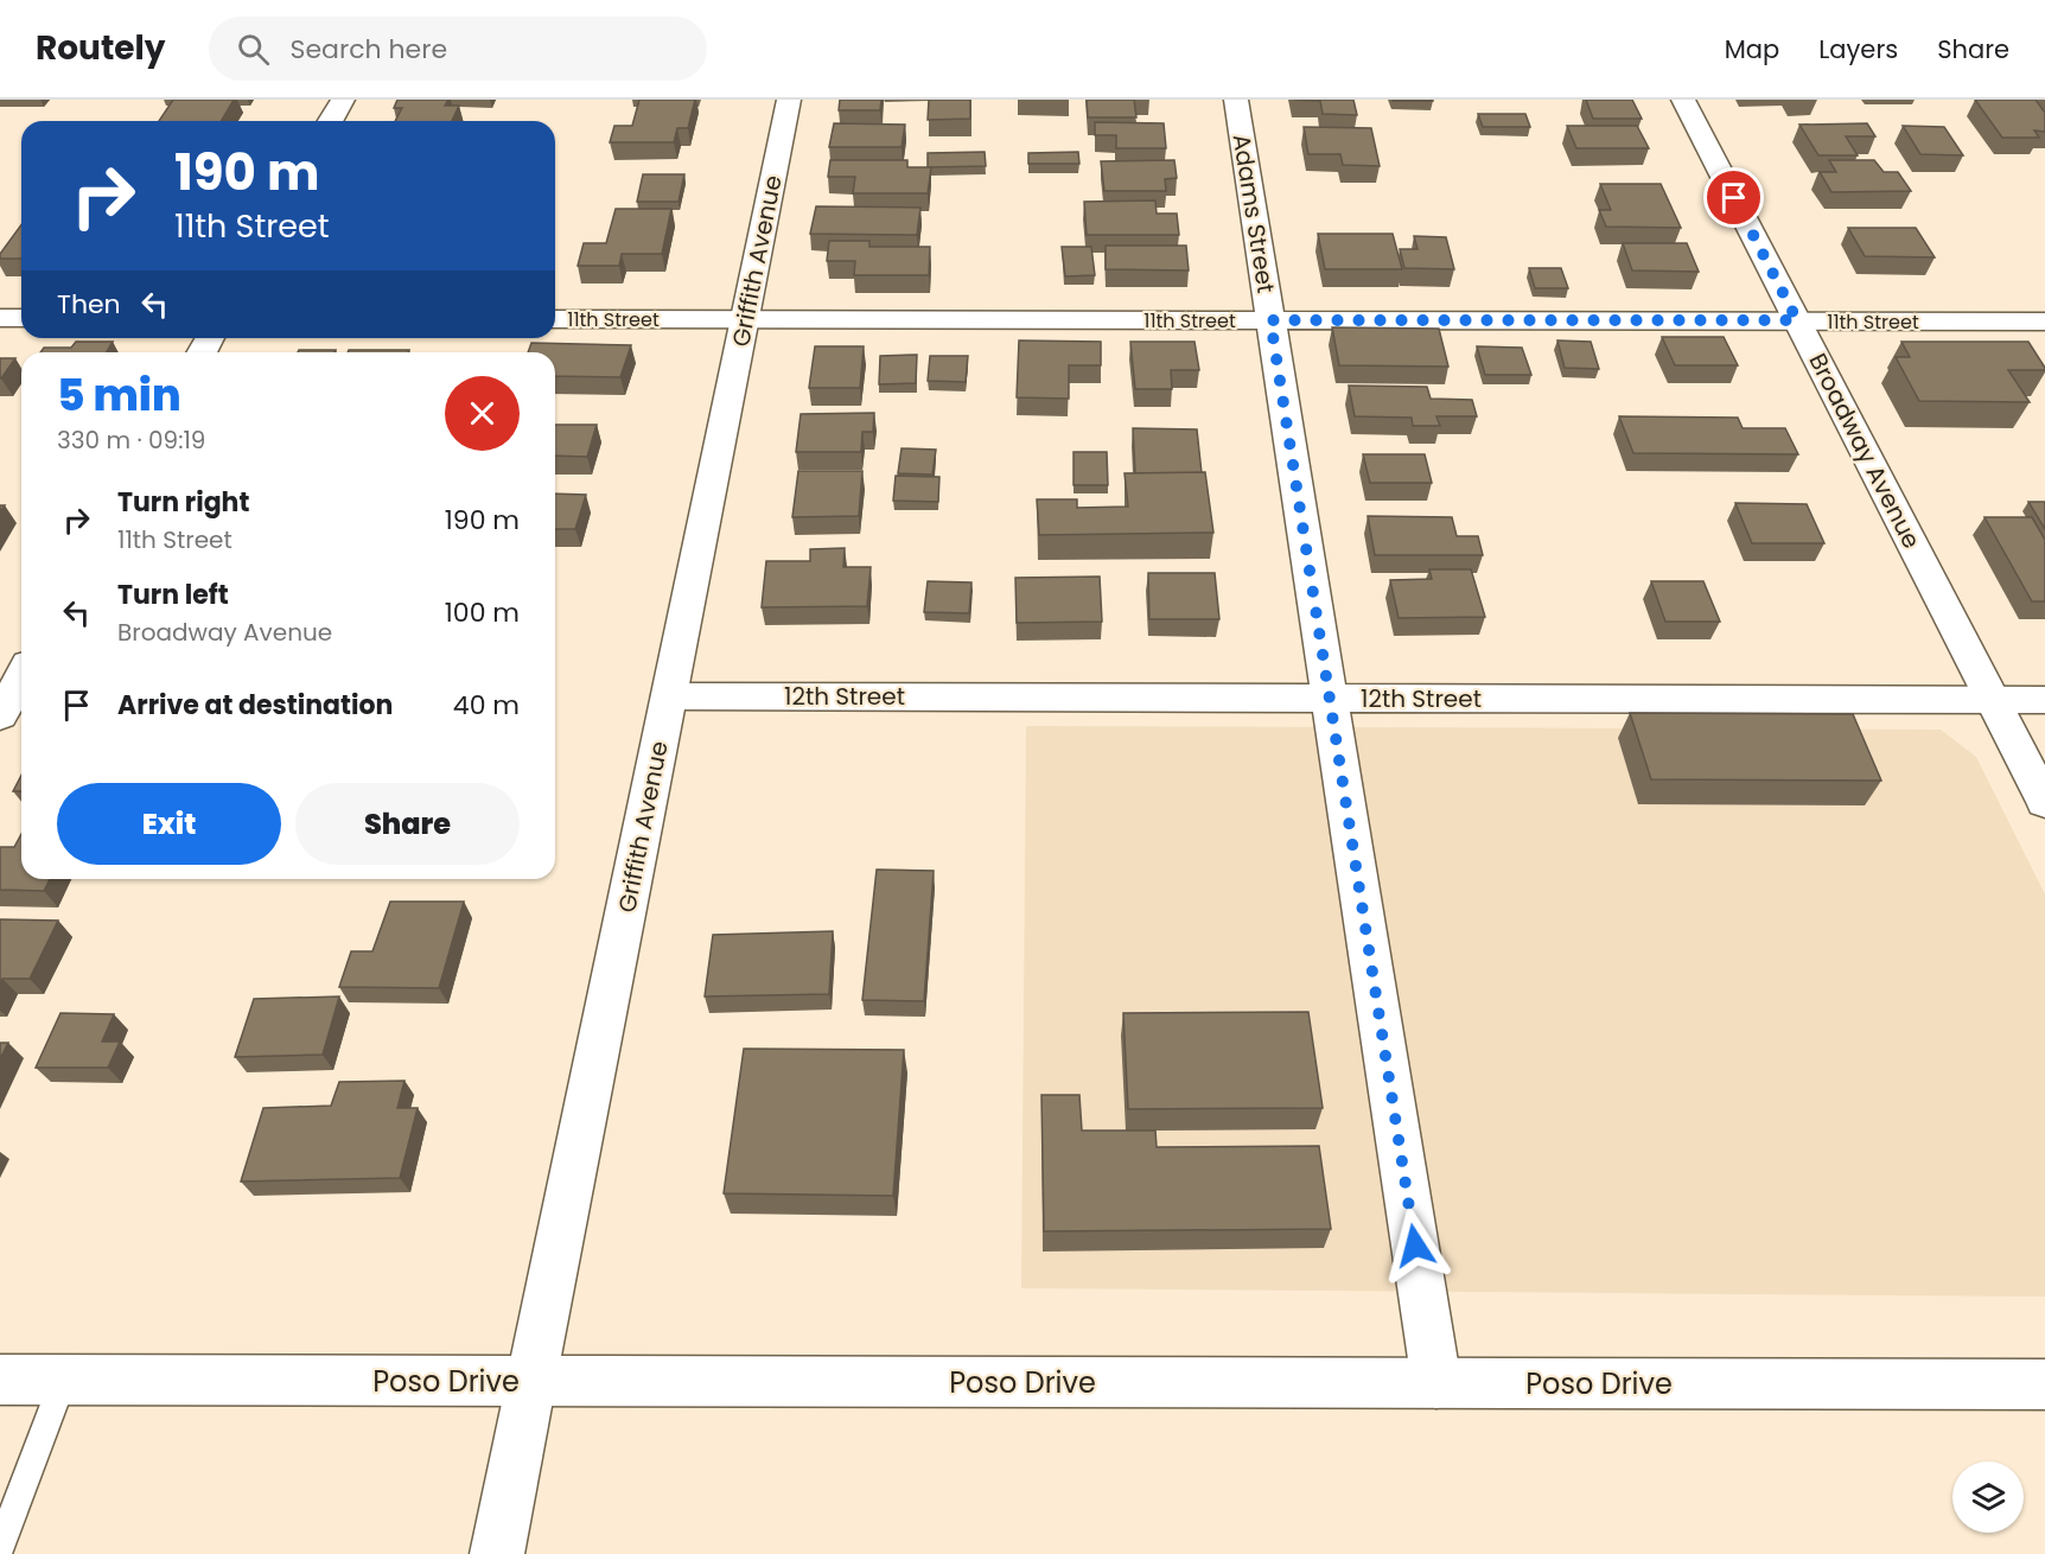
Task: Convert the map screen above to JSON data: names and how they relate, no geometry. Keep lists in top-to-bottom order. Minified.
{"streets":{"street":["Adams Street","Griffith Avenue","11th Street","Broadway Avenue","12th Street","Poso Drive"]},"crossings":[["Adams Street","11th Street"],["Adams Street","12th Street"],["Adams Street","Poso Drive"],["Griffith Avenue","11th Street"],["Griffith Avenue","12th Street"],["Griffith Avenue","Poso Drive"],["11th Street","Broadway Avenue"],["Broadway Avenue","12th Street"]],"page":{"header":"Routely","search":"Search here","nav":["Map","Layers","Share"],"turn":["190 m","11th Street"],"then":"Then","heading":["5 min","330 m · 09:19"],"list":[{"name":"Turn right","note":"11th Street","value":"190 m"},{"name":"Turn left","note":"Broadway Avenue","value":"100 m"},{"name":"Arrive at destination","value":"40 m"}],"buttons":["Exit","Share"]}}
